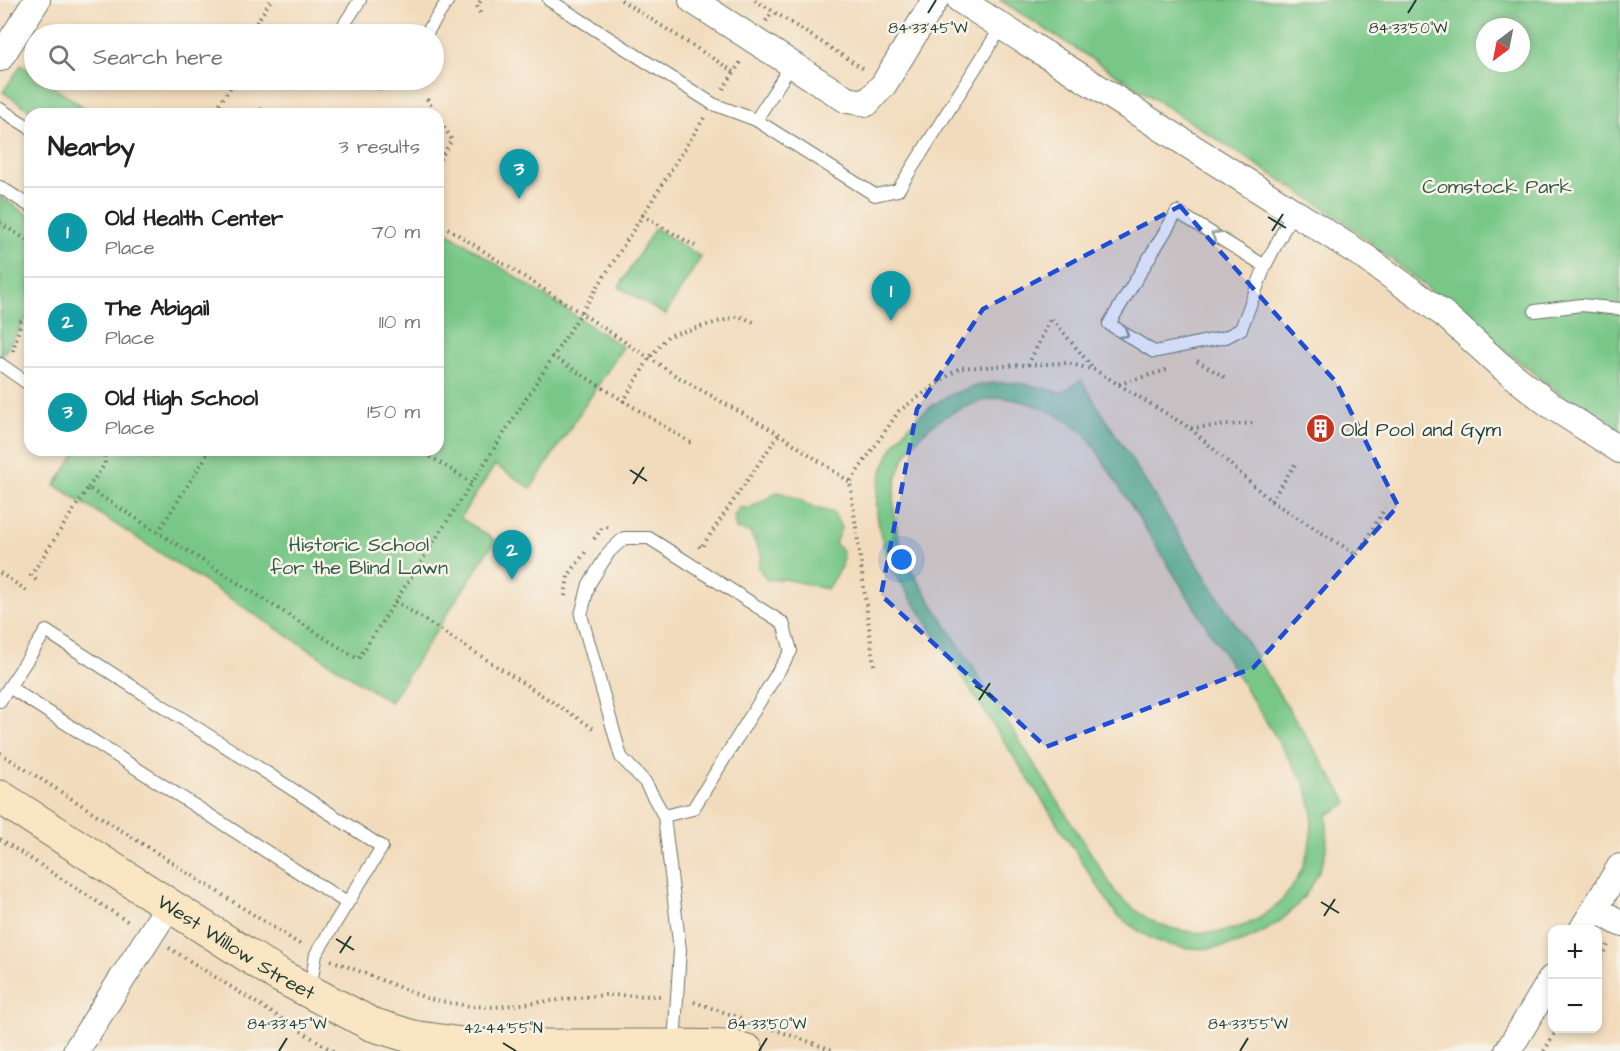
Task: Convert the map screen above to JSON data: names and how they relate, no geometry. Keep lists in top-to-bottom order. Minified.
{"streets":{"street":["West Willow Street"]},"parks":["Comstock Park","Historic School for the Blind Lawn"],"places":{"building":["Old Pool and Gym"]},"north":"bottom left","page":{"search":"Search here","heading":["Nearby","3 results"],"pins":["3","1","2"],"list":[{"mark":"1","name":"Old Health Center","note":"Place","value":"70 m"},{"mark":"2","name":"The Abigail","note":"Place","value":"110 m"},{"mark":"3","name":"Old High School","note":"Place","value":"150 m"}],"map_buttons":["+","−"]},"coordinates":["84°33'45\"W","84°33'50\"W","84°33'55\"W","42°44'55\"N"]}
